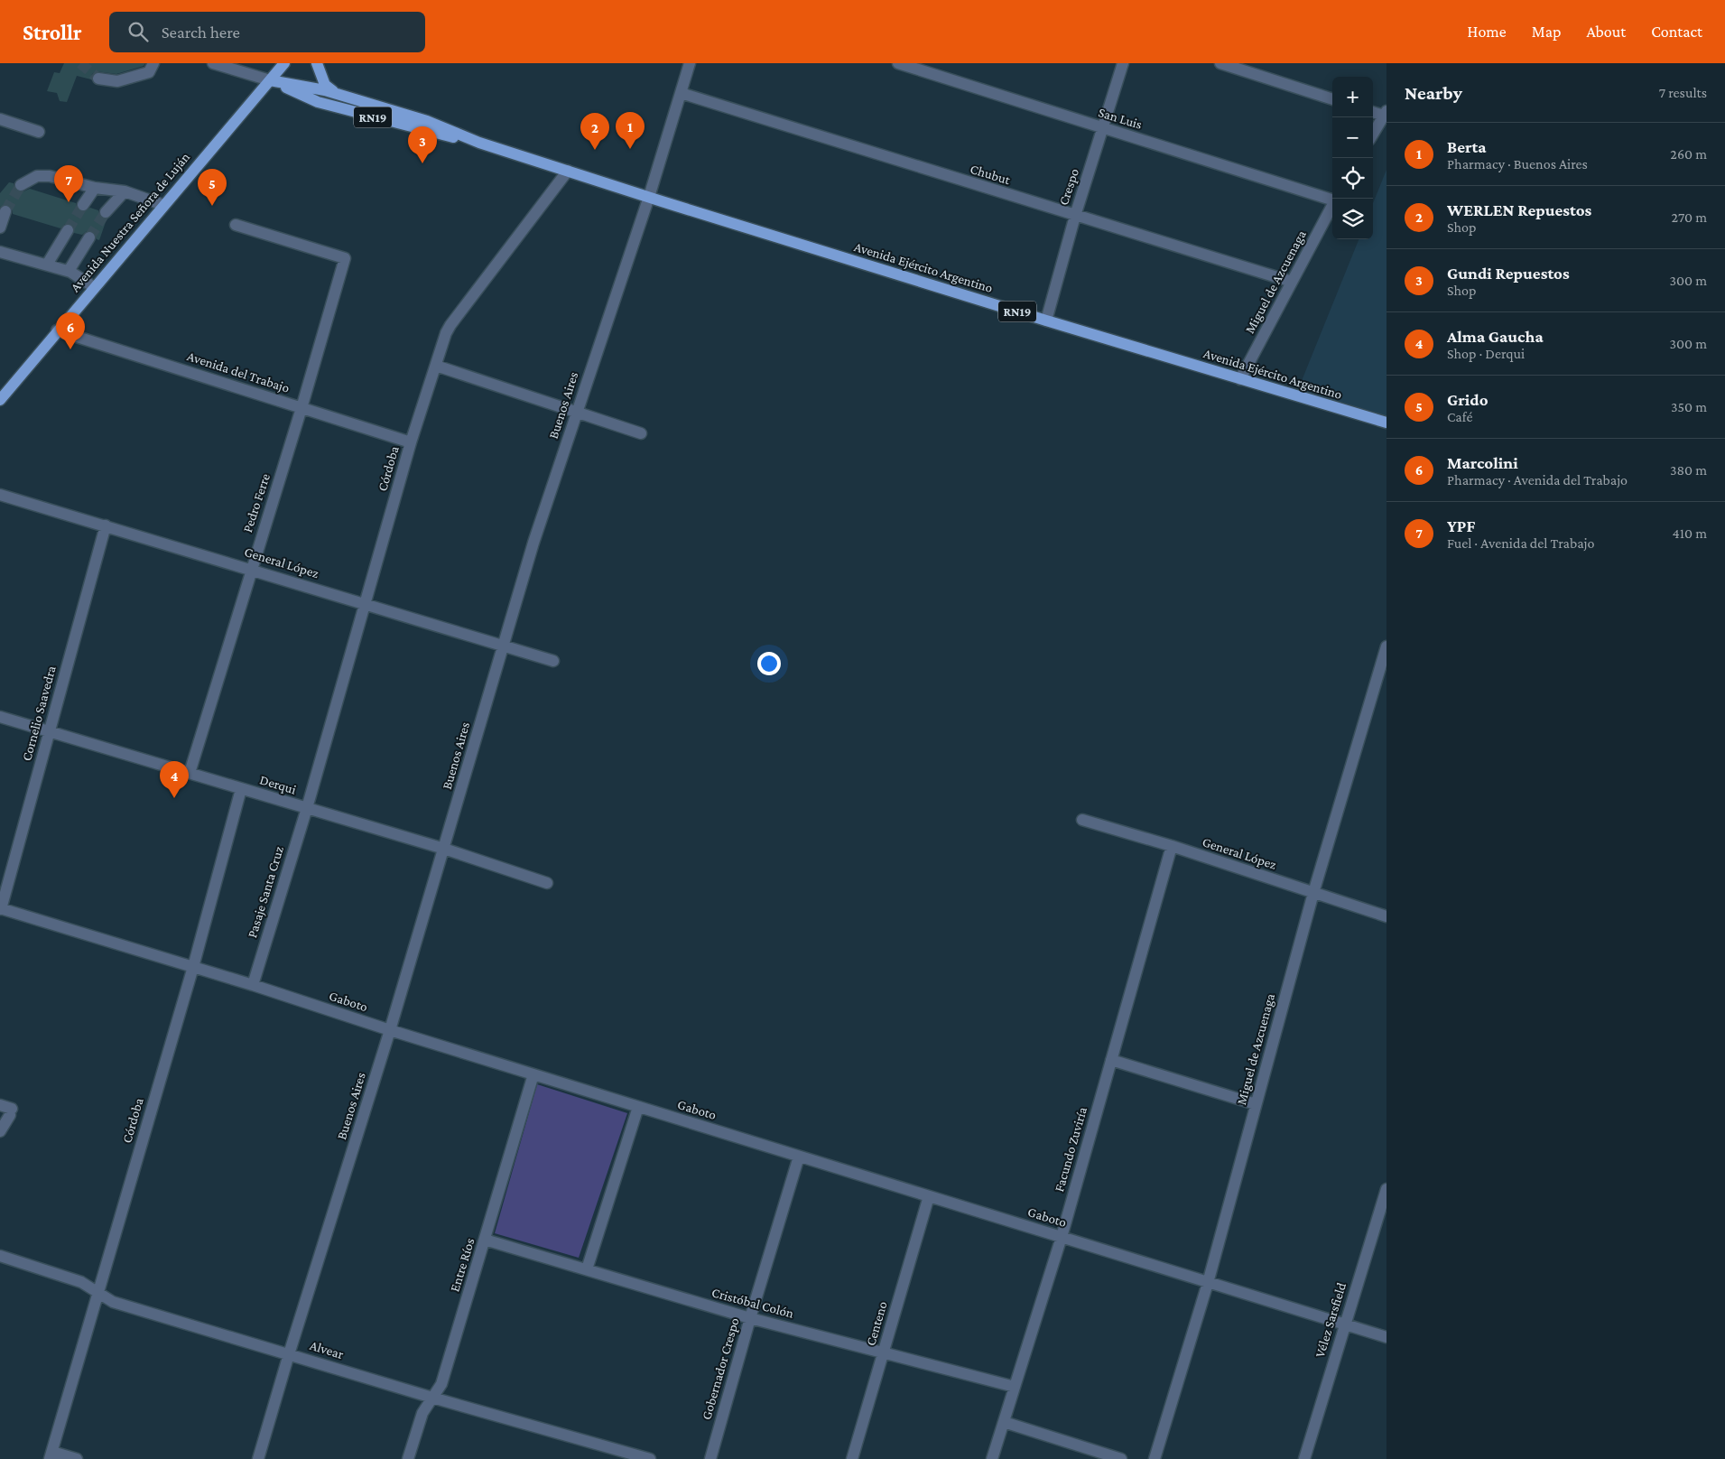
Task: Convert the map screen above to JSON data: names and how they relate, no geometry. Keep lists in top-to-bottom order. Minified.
{"streets":{"main road":["RN19","Avenida Nuestra Señora de Luján","Avenida Ejército Argentino"],"street":["San Luis","Chubut","Crespo","Miguel de Azcuenaga","Avenida del Trabajo","Buenos Aires","Córdoba","Pedro Ferre","General López","Cornelio Saavedra","Derqui","Pasaje Santa Cruz","Gaboto","Facundo Zuviría","Entre Ríos","Cristóbal Colón","Vélez Sarsfield","Centeno","Alvear","Gobernador Crespo"]},"crossings":[["San Luis","Crespo"],["Chubut","Crespo"],["Chubut","Miguel de Azcuenaga"],["Chubut","Buenos Aires"],["Crespo","Avenida Ejército Argentino"],["Avenida Nuestra Señora de Luján","Avenida Ejército Argentino"],["Avenida Nuestra Señora de Luján","Avenida del Trabajo"],["Avenida Ejército Argentino","Miguel de Azcuenaga"],["Avenida Ejército Argentino","Buenos Aires"],["Avenida Ejército Argentino","Córdoba"],["Miguel de Azcuenaga","General López"],["Miguel de Azcuenaga","Gaboto"],["Avenida del Trabajo","Córdoba"],["Avenida del Trabajo","Pedro Ferre"],["Buenos Aires","General López"],["Buenos Aires","Derqui"],["Buenos Aires","Gaboto"],["Buenos Aires","Alvear"],["Córdoba","General López"],["Córdoba","Derqui"],["Córdoba","Pasaje Santa Cruz"],["Córdoba","Gaboto"],["Córdoba","Alvear"],["Pedro Ferre","General López"],["Pedro Ferre","Derqui"],["General López","Cornelio Saavedra"],["General López","Facundo Zuviría"],["Cornelio Saavedra","Derqui"],["Cornelio Saavedra","Gaboto"],["Derqui","Pasaje Santa Cruz"],["Pasaje Santa Cruz","Gaboto"],["Gaboto","Facundo Zuviría"],["Gaboto","Entre Ríos"],["Gaboto","Vélez Sarsfield"],["Gaboto","Centeno"],["Gaboto","Gobernador Crespo"],["Facundo Zuviría","Cristóbal Colón"],["Entre Ríos","Cristóbal Colón"],["Entre Ríos","Alvear"],["Cristóbal Colón","Centeno"],["Cristóbal Colón","Gobernador Crespo"]],"page":{"header":"Strollr","search":"Search here","nav":["Home","Map","About","Contact"],"heading":["Nearby","7 results"],"map_buttons":["+","−"],"pins":["1","2","3","7","5","6","4"],"list":[{"mark":"1","name":"Berta","note":"Pharmacy · Buenos Aires","value":"260 m"},{"mark":"2","name":"WERLEN Repuestos","note":"Shop","value":"270 m"},{"mark":"3","name":"Gundi Repuestos","note":"Shop","value":"300 m"},{"mark":"4","name":"Alma Gaucha","note":"Shop · Derqui","value":"300 m"},{"mark":"5","name":"Grido","note":"Café","value":"350 m"},{"mark":"6","name":"Marcolini","note":"Pharmacy · Avenida del Trabajo","value":"380 m"},{"mark":"7","name":"YPF","note":"Fuel · Avenida del Trabajo","value":"410 m"}]}}
